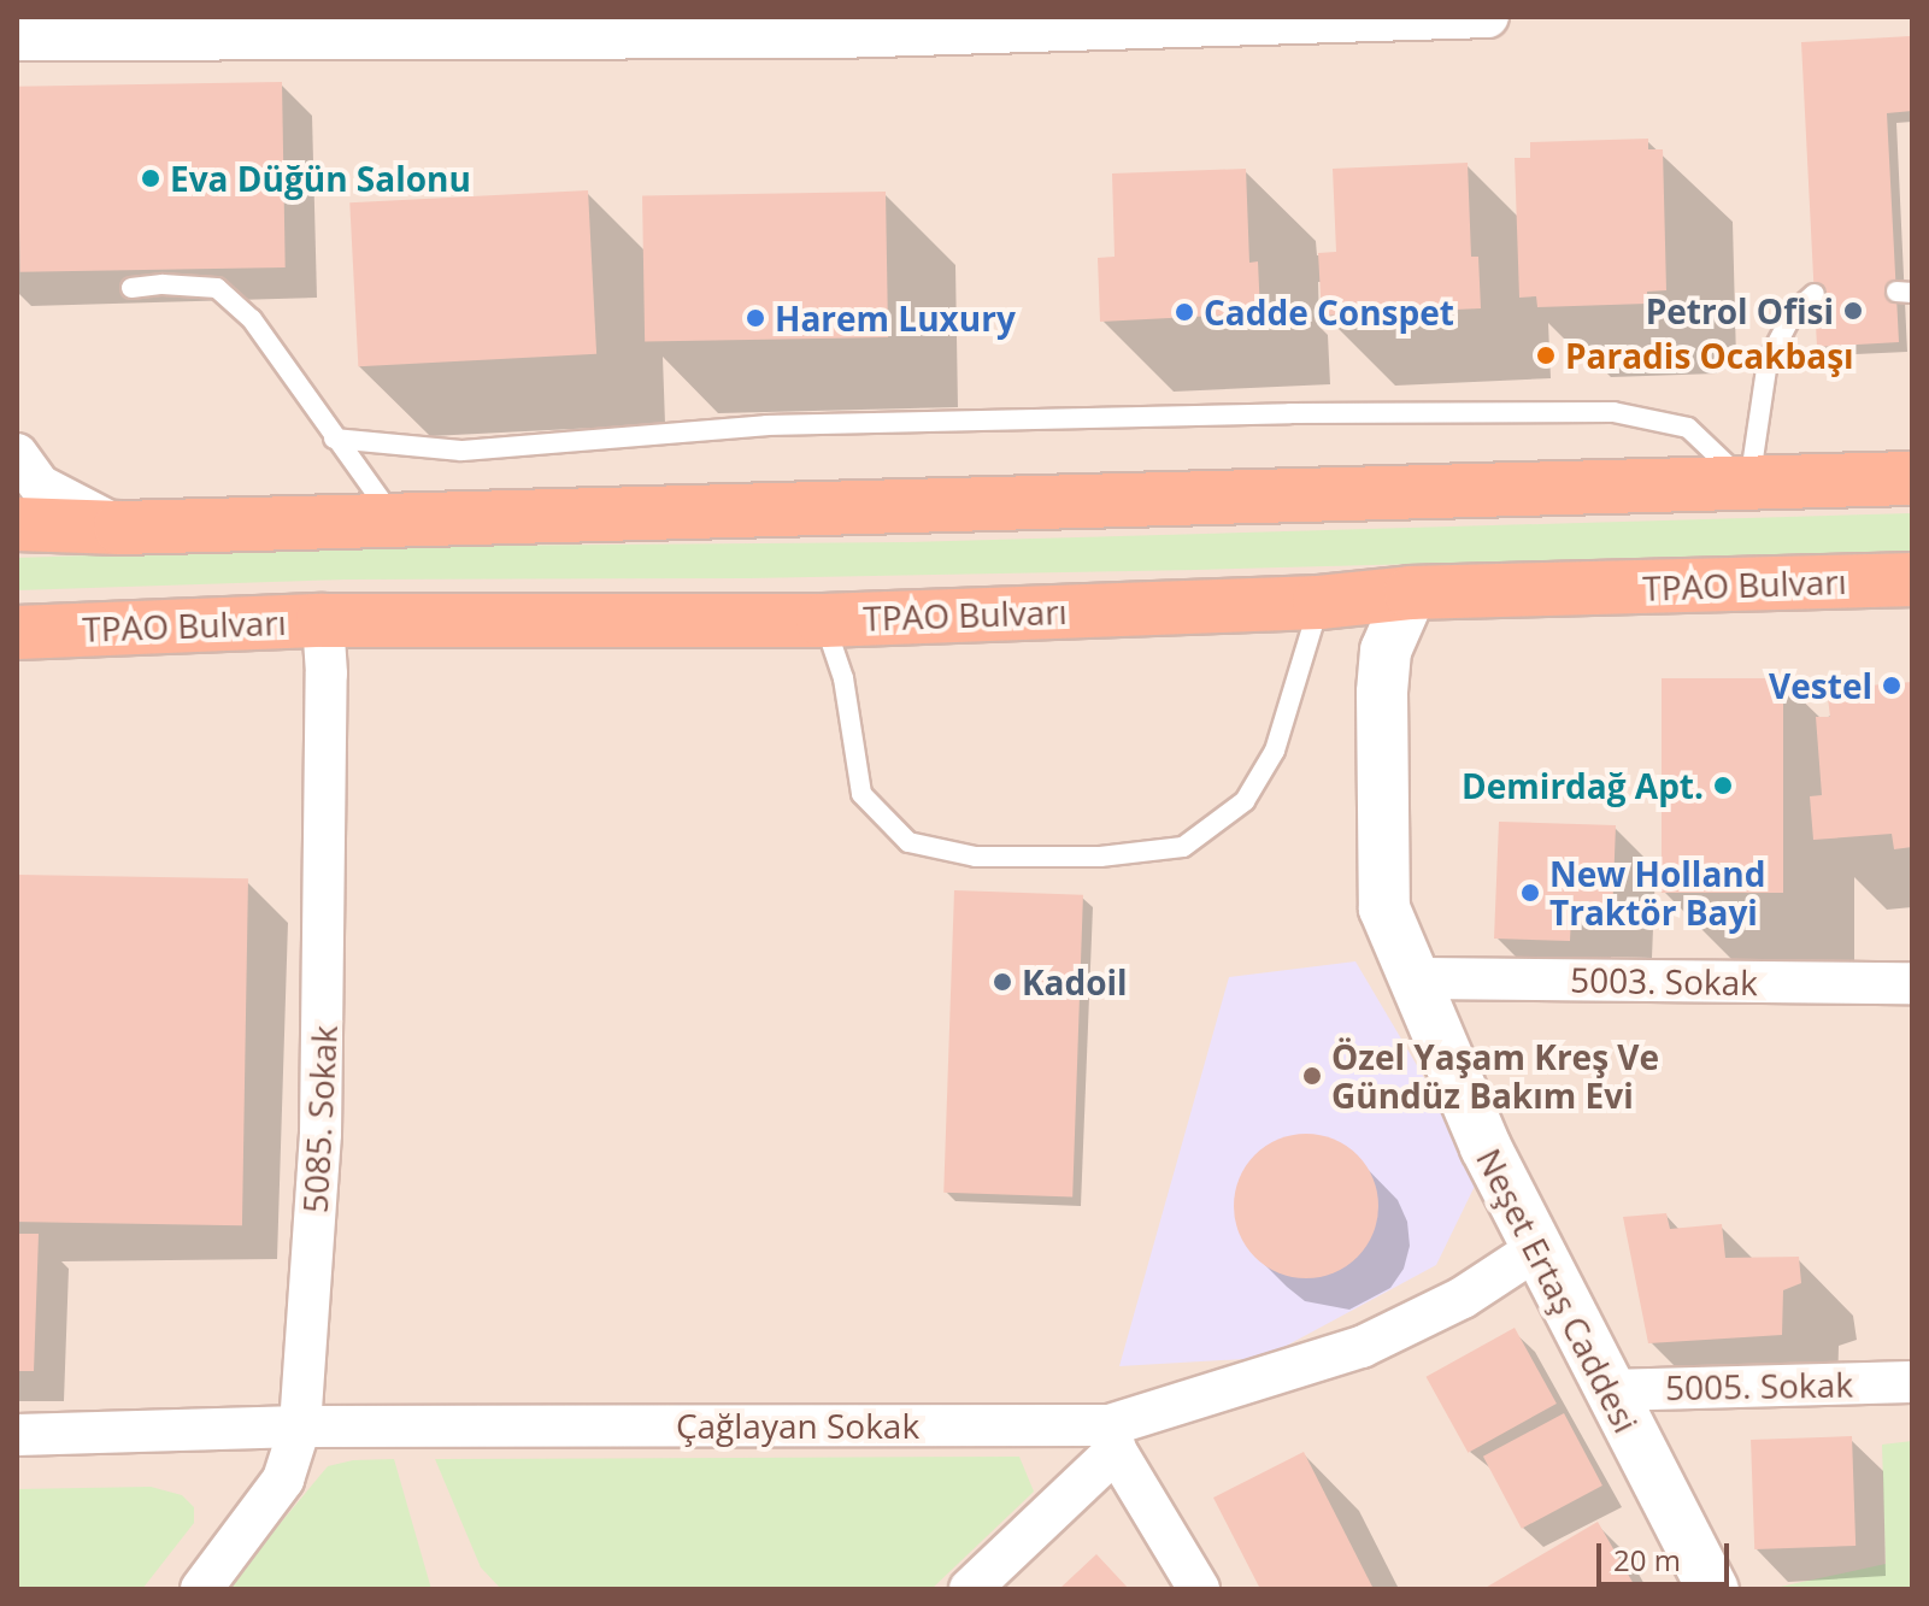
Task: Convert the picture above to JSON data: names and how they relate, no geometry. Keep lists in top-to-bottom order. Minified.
{"streets":{"highway":["TPAO Bulvarı"],"street":["5003. Sokak","5085. Sokak","Neşet Ertaş Caddesi","5005. Sokak","Çağlayan Sokak"]},"crossings":[["TPAO Bulvarı","5085. Sokak"],["TPAO Bulvarı","Neşet Ertaş Caddesi"],["5003. Sokak","Neşet Ertaş Caddesi"],["5085. Sokak","Çağlayan Sokak"],["Neşet Ertaş Caddesi","5005. Sokak"],["Neşet Ertaş Caddesi","Çağlayan Sokak"]],"places":["Eva Düğün Salonu","Petrol Ofisi","Cadde Conspet","Harem Luxury","Paradis Ocakbaşı","Vestel","Demirdağ Apt.","New Holland Traktör Bayi","Kadoil","Özel Yaşam Kreş Ve Gündüz Bakım Evi"],"scale_bar":"20 m"}
